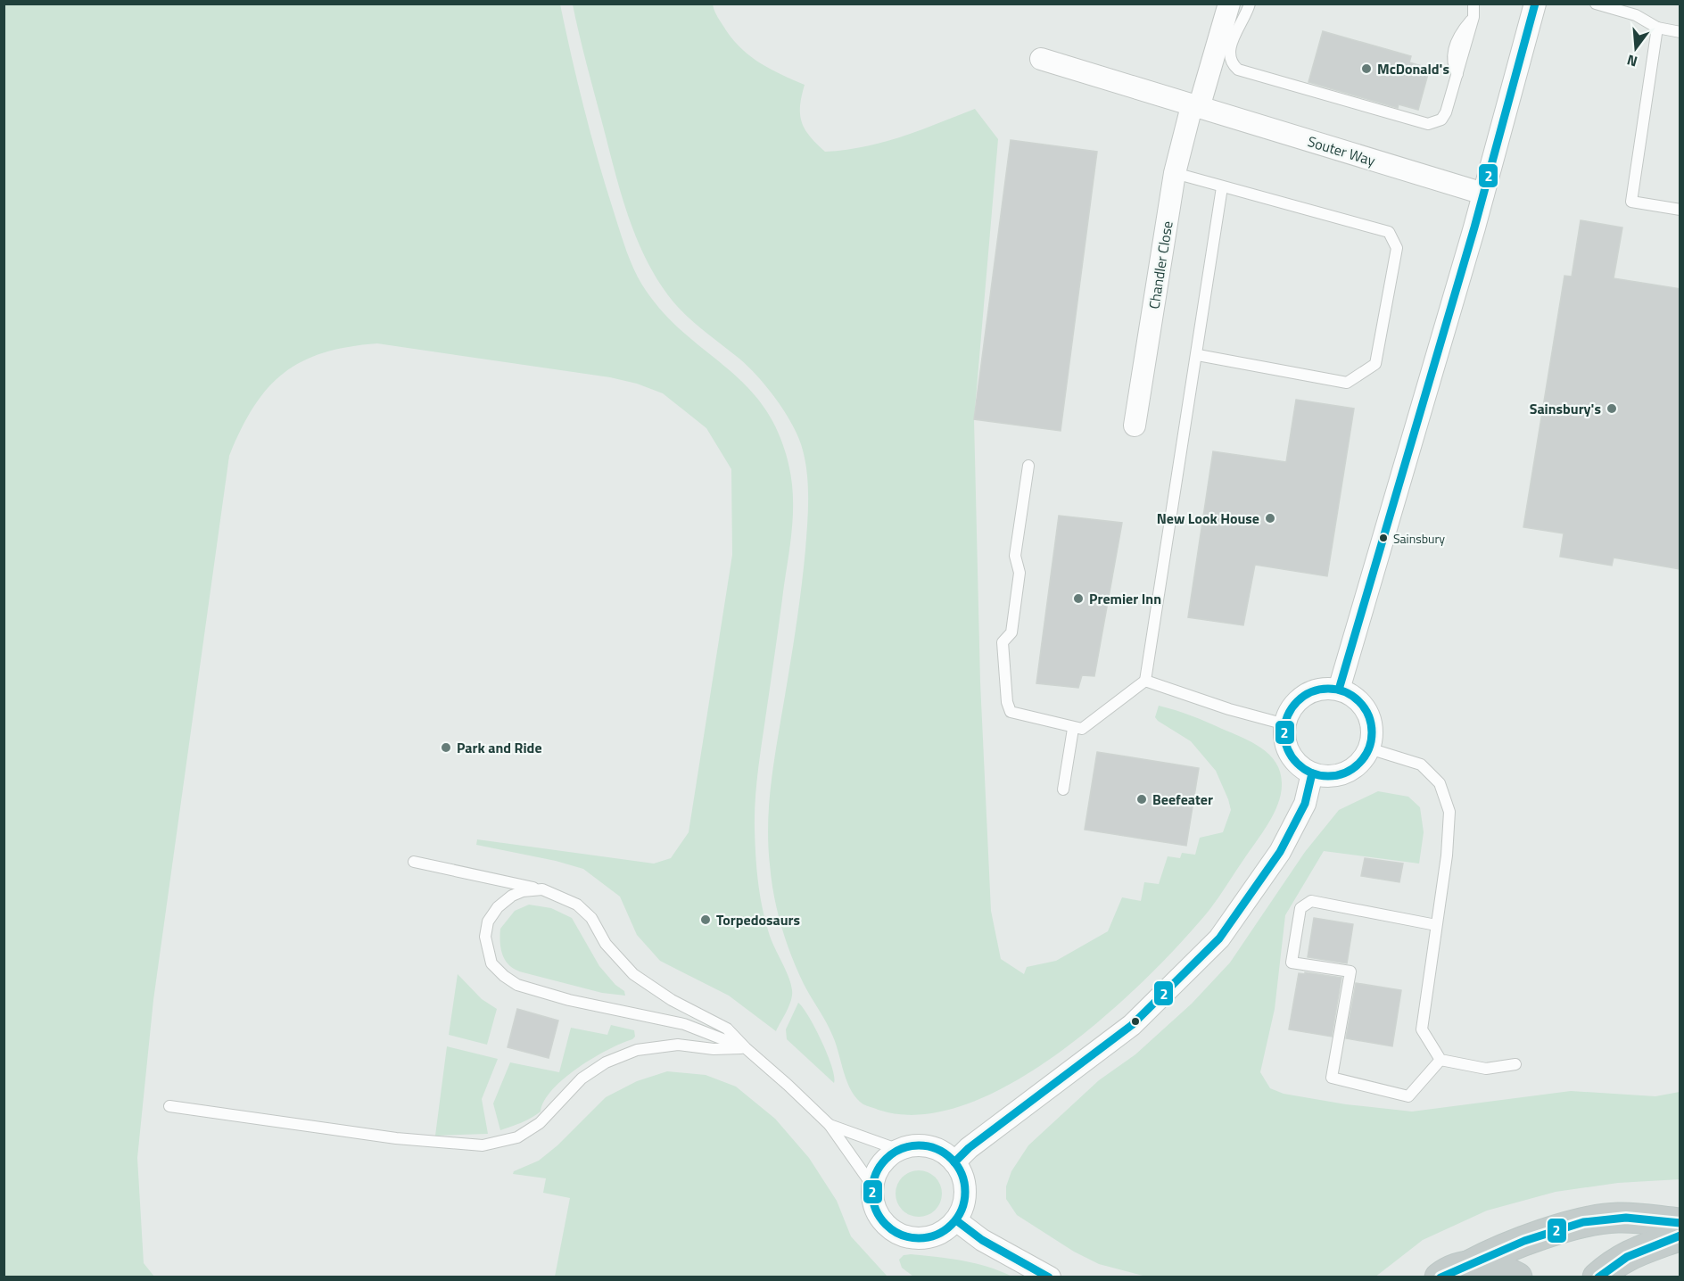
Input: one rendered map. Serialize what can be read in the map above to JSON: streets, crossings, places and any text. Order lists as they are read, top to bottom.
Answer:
{
  "streets": {
    "street": ["Souter Way", "Chandler Close"]
  },
  "crossings": [
    ["Souter Way", "Chandler Close"]
  ],
  "places": [
    "McDonald's",
    "Sainsbury's",
    "New Look House",
    "Sainsbury",
    "Premier Inn",
    "Park and Ride",
    "Beefeater",
    "Torpedosaurs"
  ],
  "lines": ["transit line 2"],
  "north": "bottom"
}
